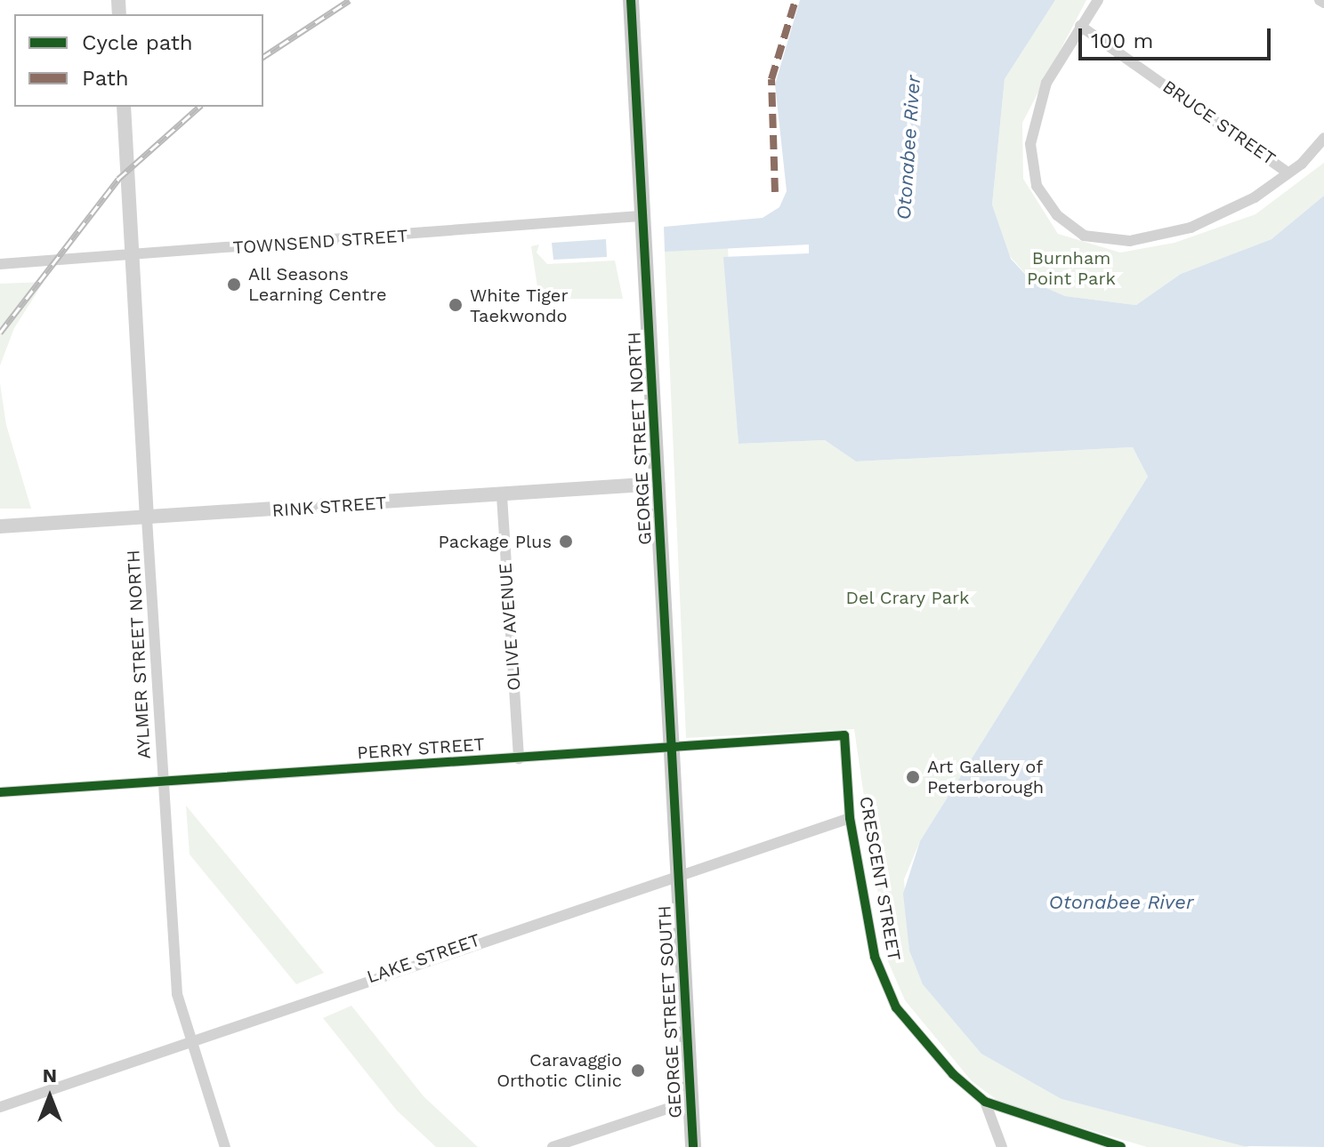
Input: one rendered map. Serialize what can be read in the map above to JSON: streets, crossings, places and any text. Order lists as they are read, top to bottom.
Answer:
{
  "streets": {
    "main road": ["GEORGE STREET NORTH", "GEORGE STREET SOUTH"],
    "street": [
      "BRUCE STREET",
      "TOWNSEND STREET",
      "RINK STREET",
      "OLIVE AVENUE",
      "AYLMER STREET NORTH",
      "PERRY STREET",
      "CRESCENT STREET",
      "LAKE STREET"
    ]
  },
  "crossings": [
    ["TOWNSEND STREET", "GEORGE STREET NORTH"],
    ["TOWNSEND STREET", "AYLMER STREET NORTH"],
    ["GEORGE STREET NORTH", "RINK STREET"],
    ["GEORGE STREET NORTH", "PERRY STREET"],
    ["GEORGE STREET NORTH", "LAKE STREET"],
    ["GEORGE STREET NORTH", "GEORGE STREET SOUTH"],
    ["RINK STREET", "OLIVE AVENUE"],
    ["RINK STREET", "AYLMER STREET NORTH"],
    ["OLIVE AVENUE", "PERRY STREET"],
    ["AYLMER STREET NORTH", "PERRY STREET"],
    ["AYLMER STREET NORTH", "LAKE STREET"],
    ["PERRY STREET", "CRESCENT STREET"],
    ["CRESCENT STREET", "LAKE STREET"],
    ["LAKE STREET", "GEORGE STREET SOUTH"]
  ],
  "water": ["Otonabee River"],
  "parks": ["Burnham Point Park", "Del Crary Park"],
  "places": [
    "All Seasons Learning Centre",
    "White Tiger Taekwondo",
    "Package Plus",
    "Art Gallery of Peterborough",
    "Caravaggio Orthotic Clinic"
  ],
  "legend": ["Cycle path", "Path"],
  "scale_bar": "100 m",
  "north": "top"
}
